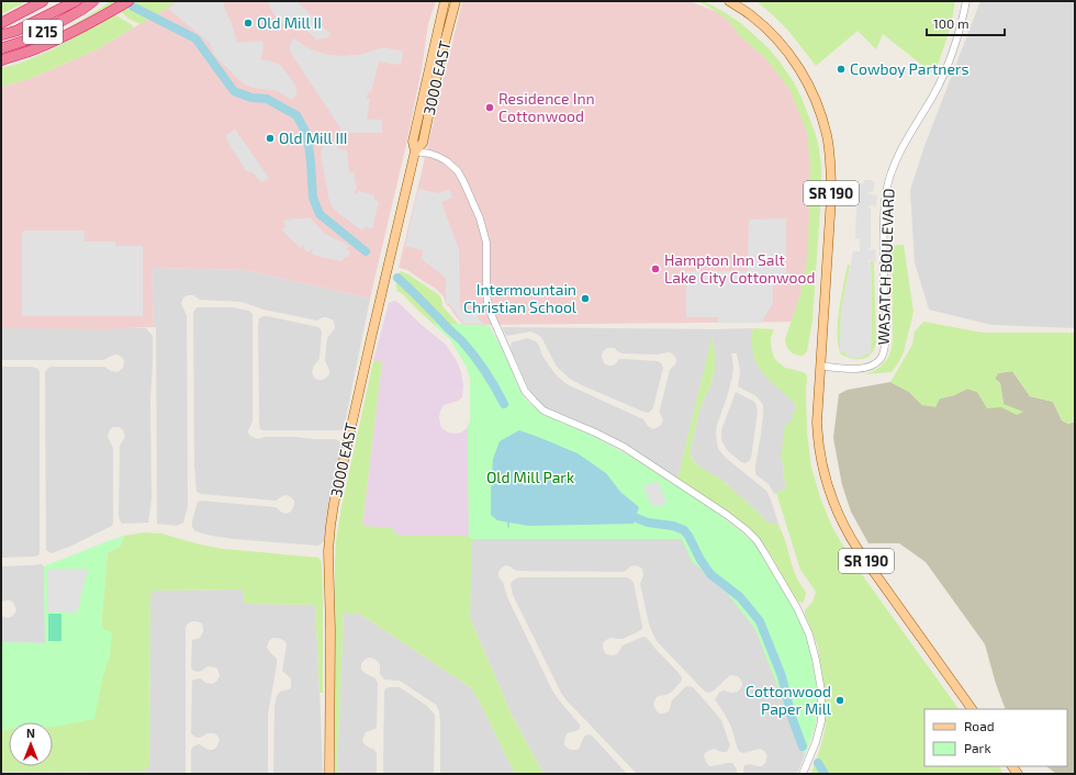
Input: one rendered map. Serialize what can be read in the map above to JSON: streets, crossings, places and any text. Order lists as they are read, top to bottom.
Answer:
{
  "streets": {
    "highway": ["I 215"],
    "main road": ["3000 EAST", "SR 190"],
    "street": ["WASATCH BOULEVARD"]
  },
  "crossings": [
    ["SR 190", "WASATCH BOULEVARD"]
  ],
  "parks": ["Old Mill Park"],
  "places": [
    "Old Mill II",
    "Cowboy Partners",
    "Residence Inn Cottonwood",
    "Old Mill III",
    "Hampton Inn Salt Lake City Cottonwood",
    "Intermountain Christian School",
    "Cottonwood Paper Mill"
  ],
  "legend": ["Road", "Park"],
  "scale_bar": "100 m",
  "north": "top"
}
